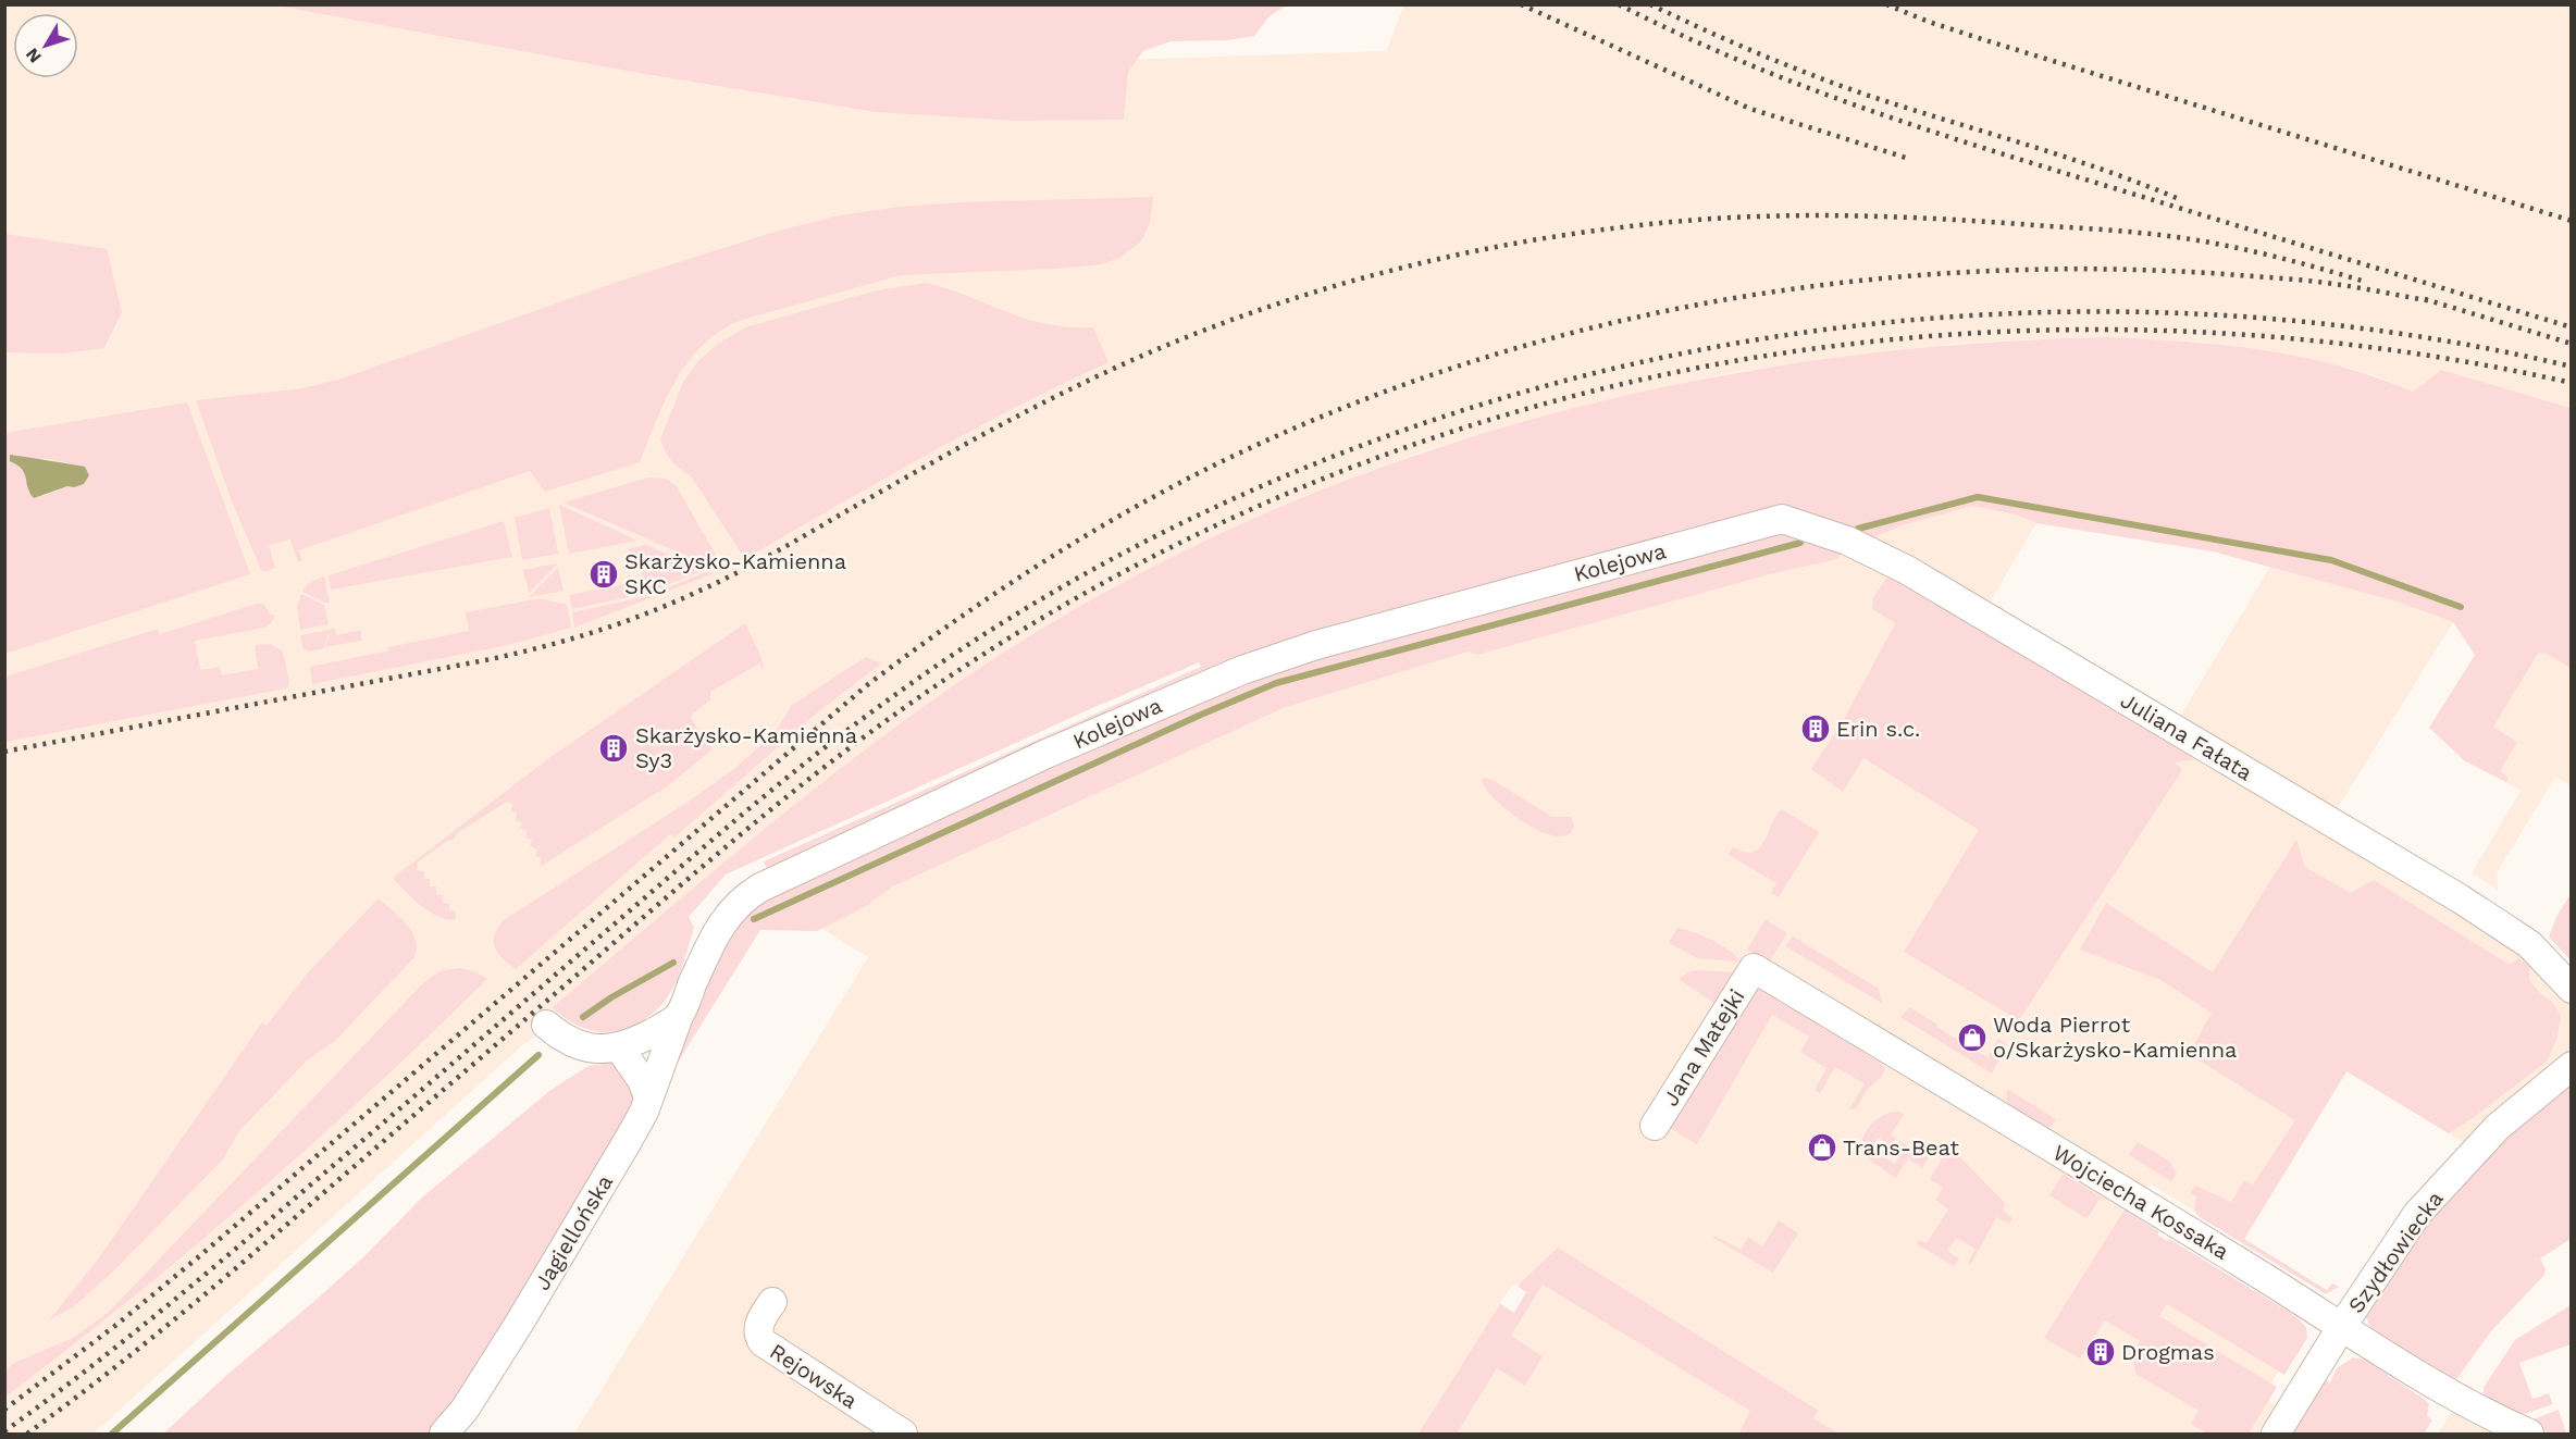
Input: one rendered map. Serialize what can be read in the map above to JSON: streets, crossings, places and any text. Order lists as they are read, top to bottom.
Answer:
{
  "streets": {
    "street": [
      "Kolejowa",
      "Juliana Fałata",
      "Jana Matejki",
      "Wojciecha Kossaka",
      "Jagiellońska",
      "Szydłowiecka",
      "Rejowska"
    ]
  },
  "crossings": [
    ["Kolejowa", "Juliana Fałata"],
    ["Kolejowa", "Jagiellońska"],
    ["Jana Matejki", "Wojciecha Kossaka"],
    ["Wojciecha Kossaka", "Szydłowiecka"]
  ],
  "places": {
    "building": [
      "Skarżysko-Kamienna SKC",
      "Erin s.c.",
      "Skarżysko-Kamienna Sy3",
      "Drogmas"
    ],
    "shop": ["Woda Pierrot o/Skarżysko-Kamienna", "Trans-Beat"]
  },
  "north": "bottom left"
}
